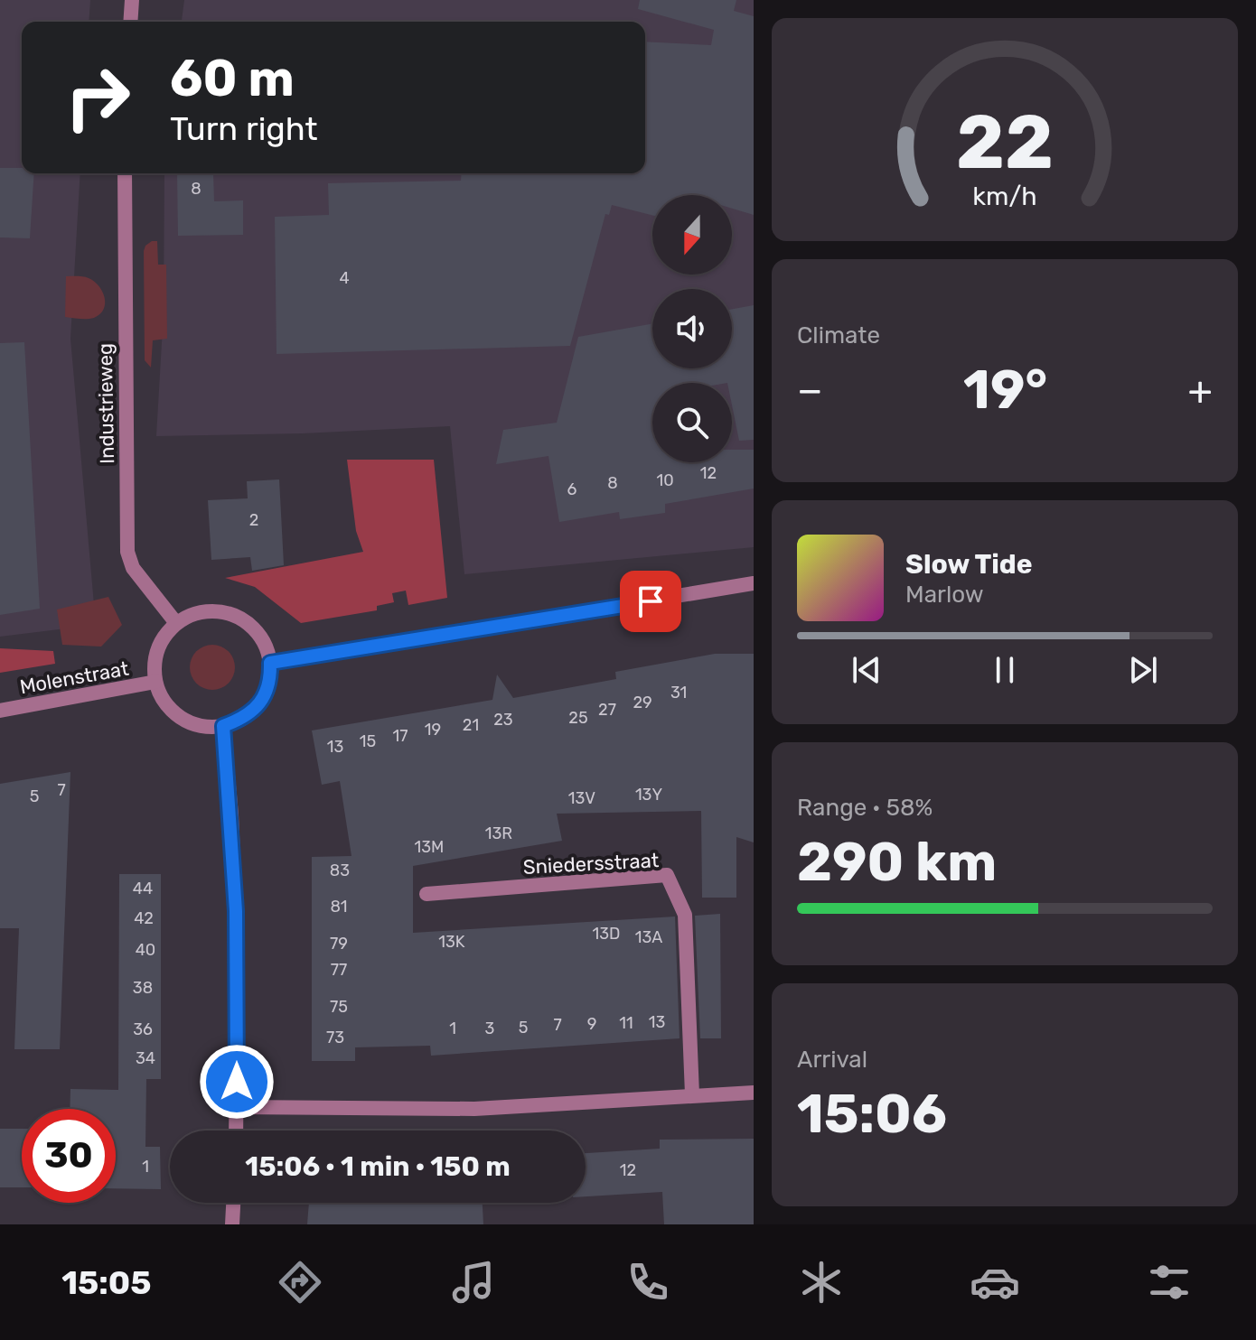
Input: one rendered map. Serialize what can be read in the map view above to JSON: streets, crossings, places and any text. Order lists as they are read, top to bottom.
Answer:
{
  "streets": {
    "street": ["Industrieweg", "Molenstraat", "Sniedersstraat"]
  },
  "crossings": [
    ["Industrieweg", "Molenstraat"]
  ],
  "house_numbers": [
    "8",
    "4",
    "12",
    "10",
    "8",
    "6",
    "2",
    "31",
    "29",
    "27",
    "25",
    "23",
    "21",
    "19",
    "17",
    "15",
    "13",
    "7",
    "13Y",
    "5",
    "13V",
    "13R",
    "13M",
    "83",
    "44",
    "81",
    "42",
    "13D",
    "13A",
    "13K",
    "79",
    "40",
    "77",
    "38",
    "75",
    "13",
    "11",
    "9",
    "7",
    "5",
    "1",
    "3",
    "36",
    "73",
    "34",
    "1",
    "12"
  ],
  "north": "bottom",
  "page": {
    "turn": ["60 m", "Turn right"],
    "tile": [
      "Climate",
      ["Range · 58%", "290 km"],
      ["Arrival", "15:06"]
    ],
    "heat": ["−", "19°", "+"],
    "song": ["Slow Tide", "Marlow"],
    "limit": "30",
    "trip": "15:06 · 1 min · 150 m",
    "tabs": "15:05",
    "gauge": ["22", "km/h"]
  }
}
